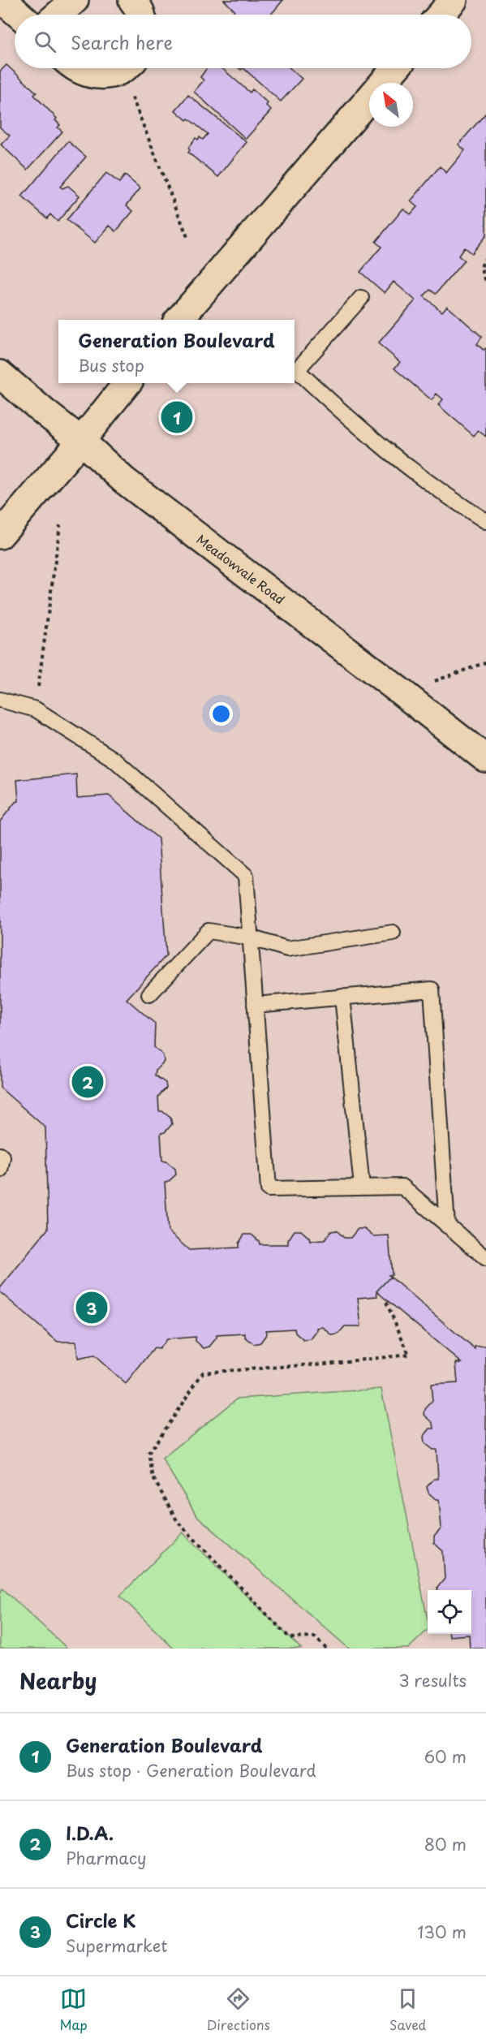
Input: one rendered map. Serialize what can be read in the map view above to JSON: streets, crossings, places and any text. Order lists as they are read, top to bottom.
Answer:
{
  "streets": {
    "street": ["Meadowvale Road"]
  },
  "north": "top left",
  "page": {
    "search": "Search here",
    "popup": ["Generation Boulevard", "Bus stop"],
    "pins": ["1", "2", "3"],
    "heading": ["Nearby", "3 results"],
    "list": [
      {
        "mark": "1",
        "name": "Generation Boulevard",
        "note": "Bus stop · Generation Boulevard",
        "value": "60 m"
      },
      {
        "mark": "2",
        "name": "I.D.A.",
        "note": "Pharmacy",
        "value": "80 m"
      },
      {
        "mark": "3",
        "name": "Circle K",
        "note": "Supermarket",
        "value": "130 m"
      }
    ],
    "nav": ["Map", "Directions", "Saved"]
  }
}
